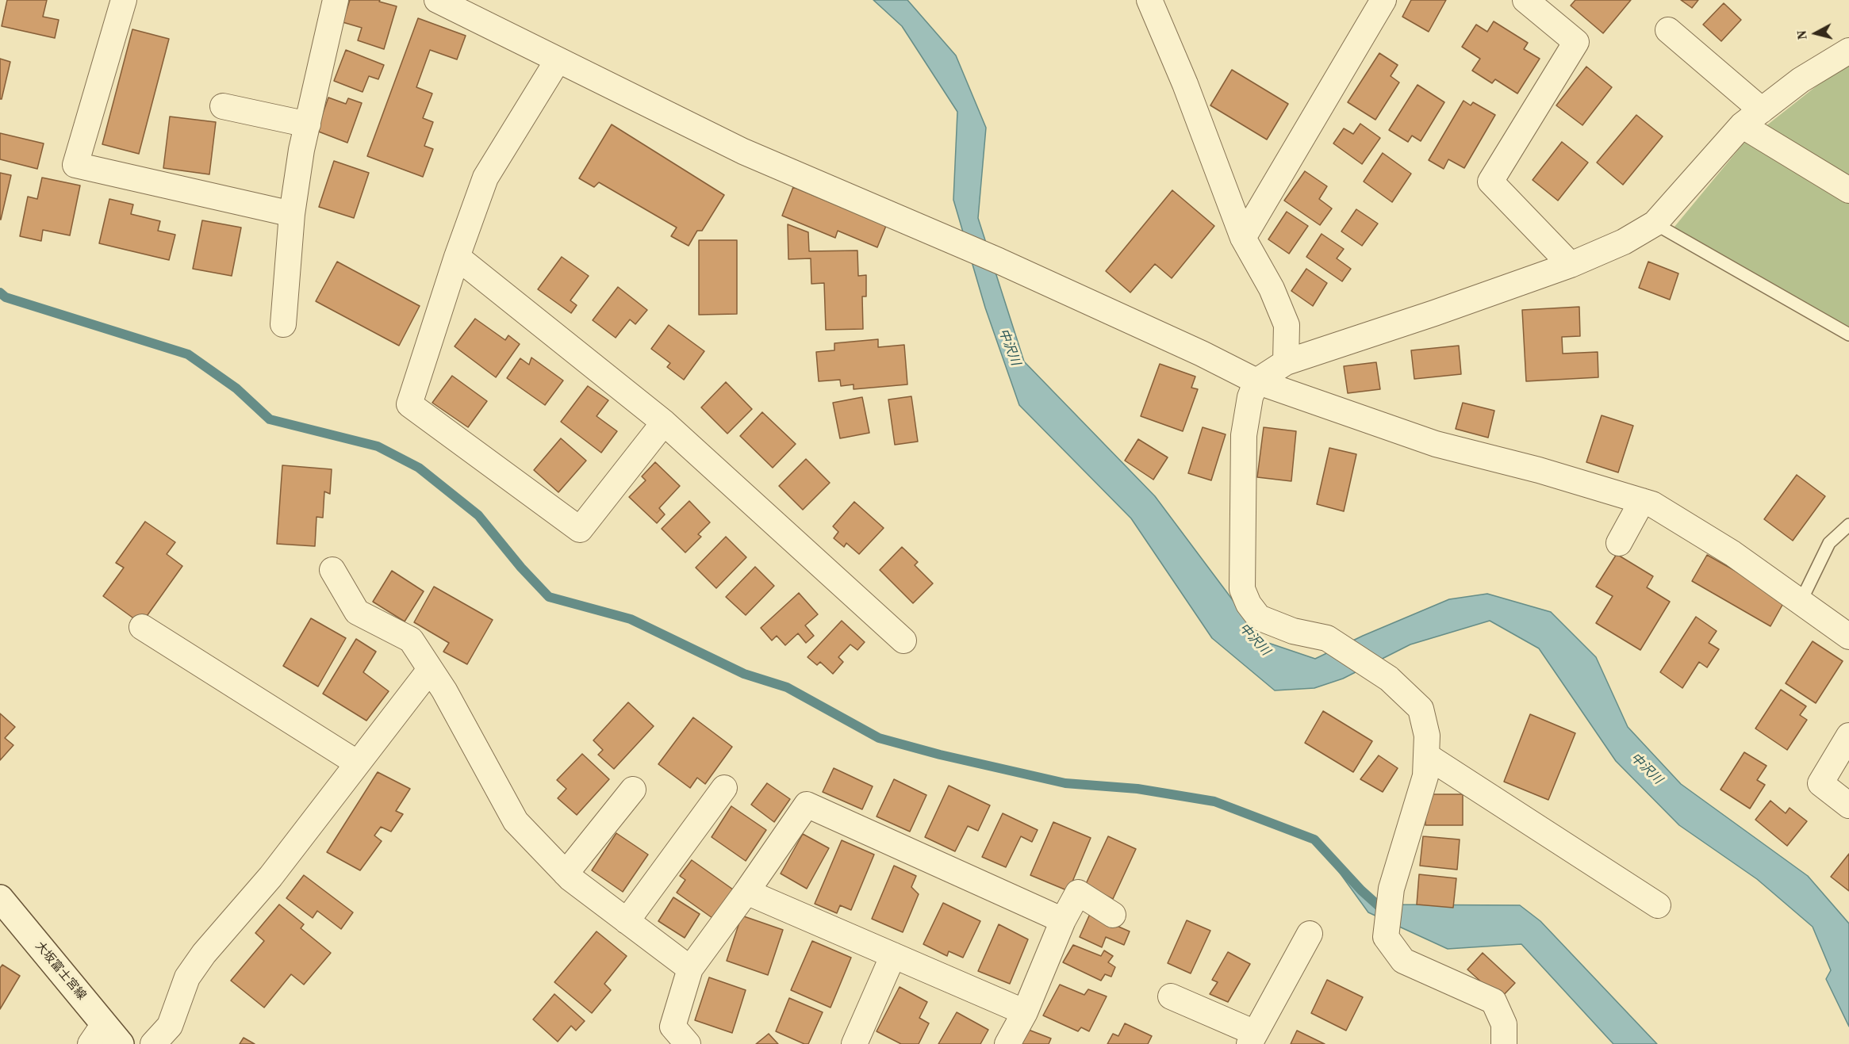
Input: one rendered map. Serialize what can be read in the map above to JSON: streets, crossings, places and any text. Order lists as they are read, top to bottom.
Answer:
{
  "streets": {
    "main road": ["大坂富士宮線"]
  },
  "water": ["中沢川"],
  "north": "left"
}
